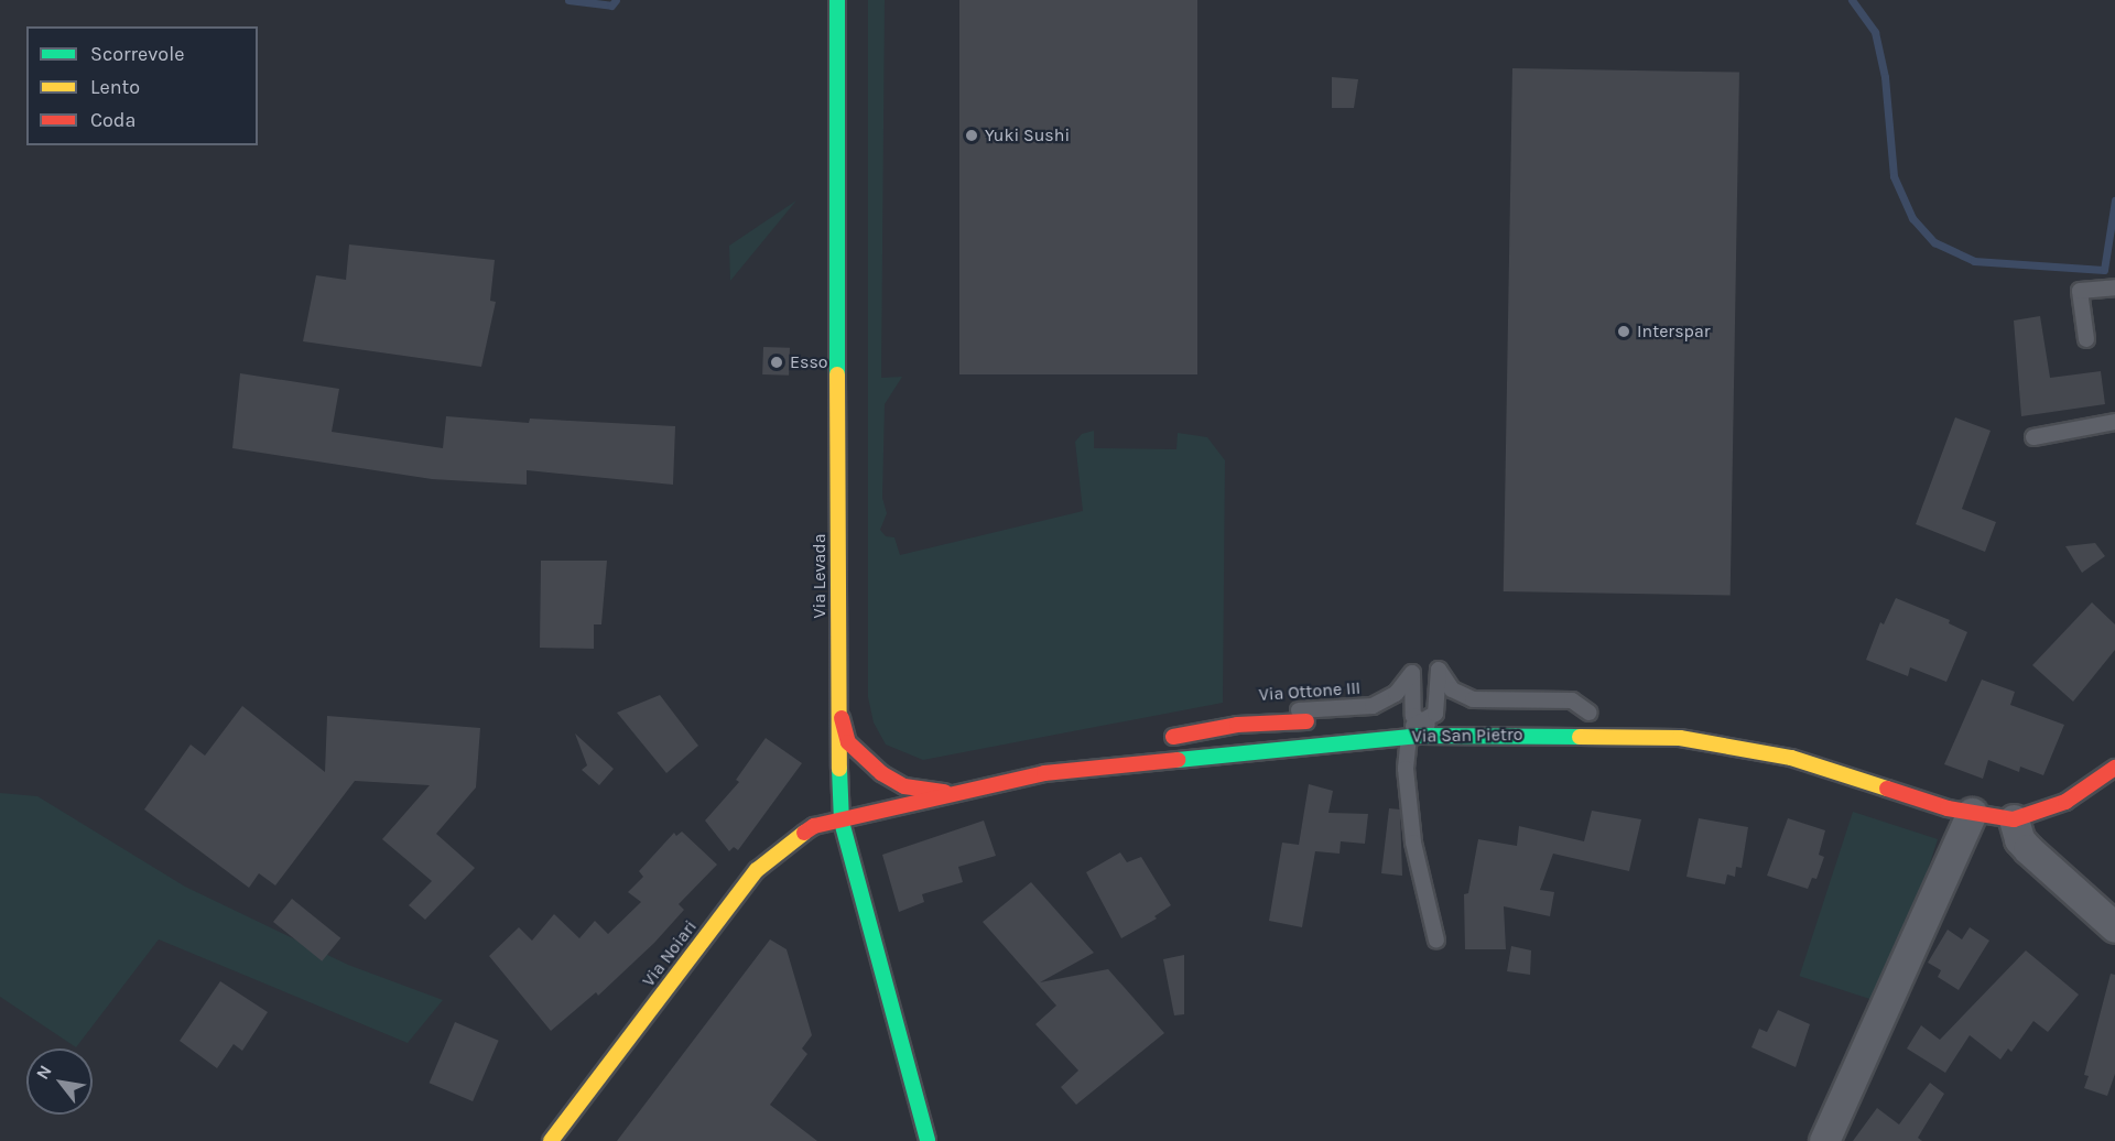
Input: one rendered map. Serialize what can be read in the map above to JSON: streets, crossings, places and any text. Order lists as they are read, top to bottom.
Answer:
{
  "streets": {
    "street": ["Via Levada", "Via San Pietro", "Via Noiari"],
    "lane": ["Via Ottone III"]
  },
  "crossings": [
    ["Via Levada", "Via San Pietro"],
    ["Via Levada", "Via Noiari"],
    ["Via San Pietro", "Via Noiari"]
  ],
  "places": ["Yuki Sushi", "Interspar", "Esso"],
  "legend": ["Scorrevole", "Lento", "Coda"],
  "north": "top left"
}
